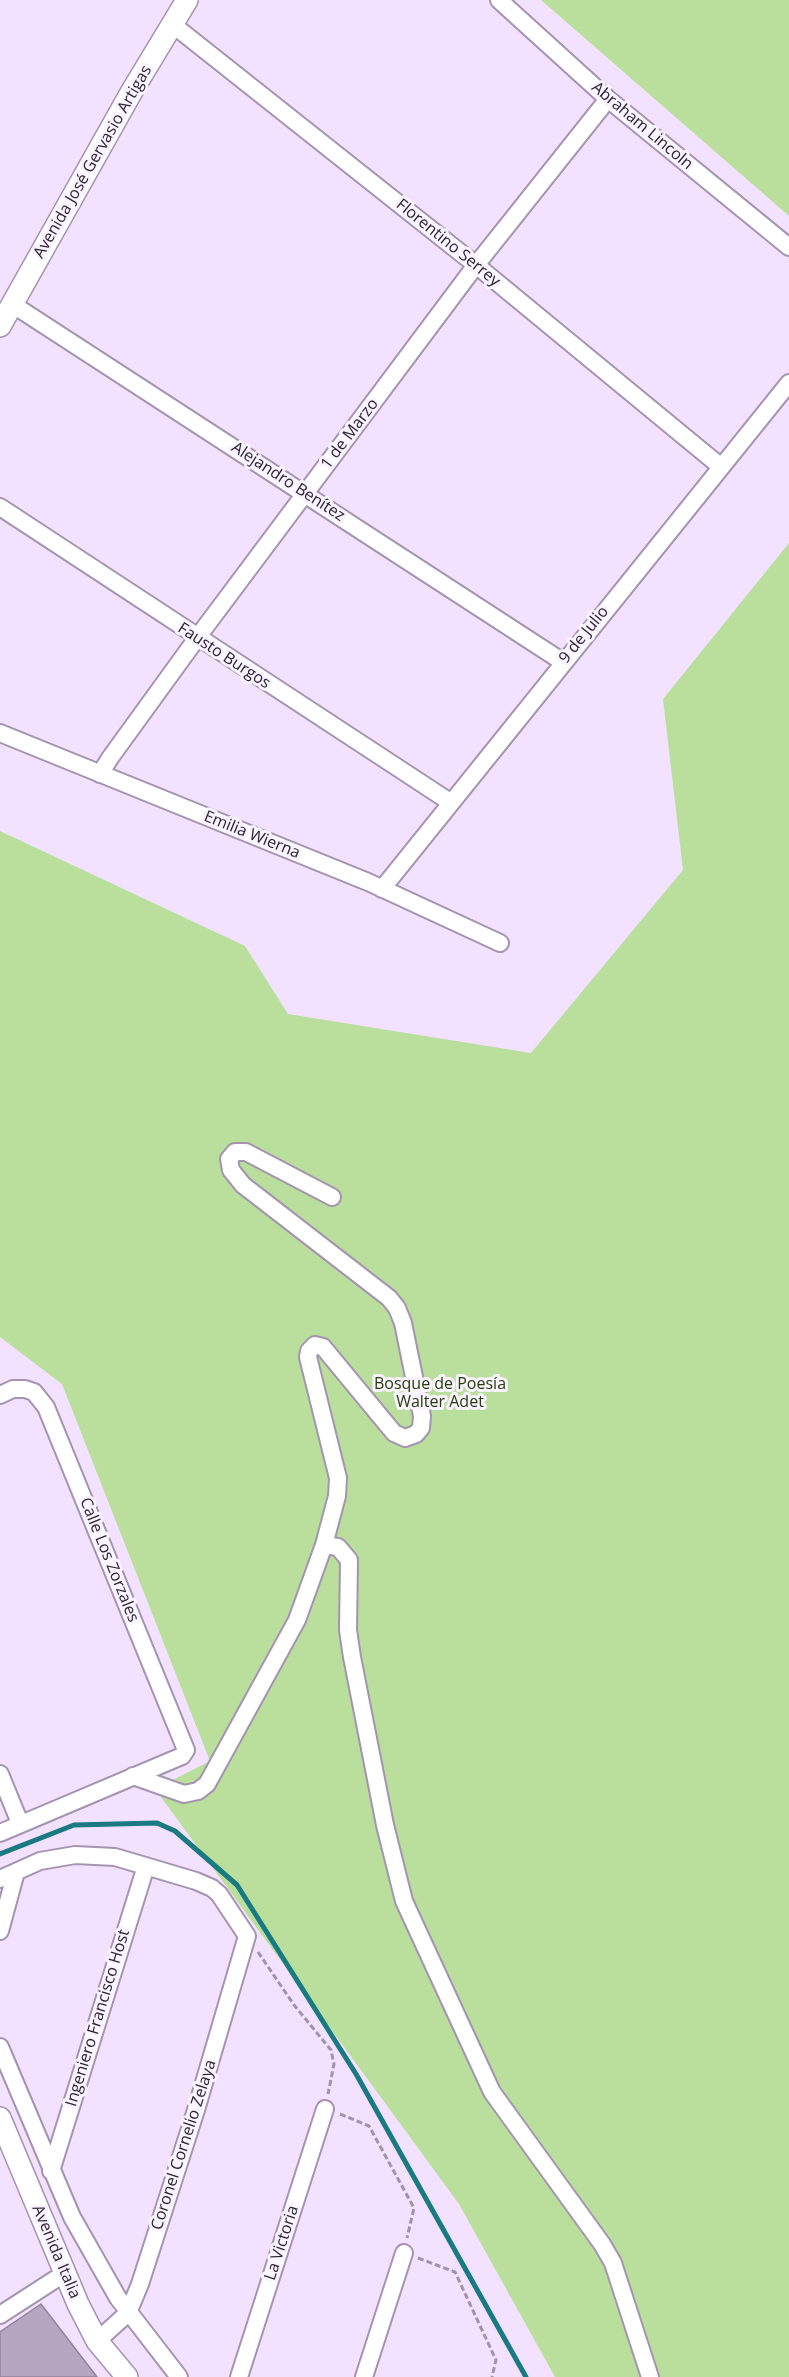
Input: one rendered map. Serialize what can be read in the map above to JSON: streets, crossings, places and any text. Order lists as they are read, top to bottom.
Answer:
{
  "streets": {
    "main road": ["Avenida José Gervasio Artigas", "Avenida Italia"],
    "street": [
      "Abraham Lincoln",
      "Florentino Serrey",
      "1 de Marzo",
      "Alejandro Benítez",
      "9 de Julio",
      "Fausto Burgos",
      "Emilia Wierna",
      "Calle Los Zorzales",
      "Ingeniero Francisco Host",
      "Coronel Cornelio Zelaya",
      "La Victoria"
    ]
  },
  "crossings": [
    ["Abraham Lincoln", "1 de Marzo"],
    ["Avenida José Gervasio Artigas", "Florentino Serrey"],
    ["Avenida José Gervasio Artigas", "Alejandro Benítez"],
    ["Florentino Serrey", "1 de Marzo"],
    ["Florentino Serrey", "9 de Julio"],
    ["1 de Marzo", "Alejandro Benítez"],
    ["1 de Marzo", "Fausto Burgos"],
    ["1 de Marzo", "Emilia Wierna"],
    ["Alejandro Benítez", "9 de Julio"],
    ["9 de Julio", "Fausto Burgos"],
    ["9 de Julio", "Emilia Wierna"],
    ["Coronel Cornelio Zelaya", "Avenida Italia"]
  ],
  "parks": ["Bosque de Poesía Walter Adet"]
}
